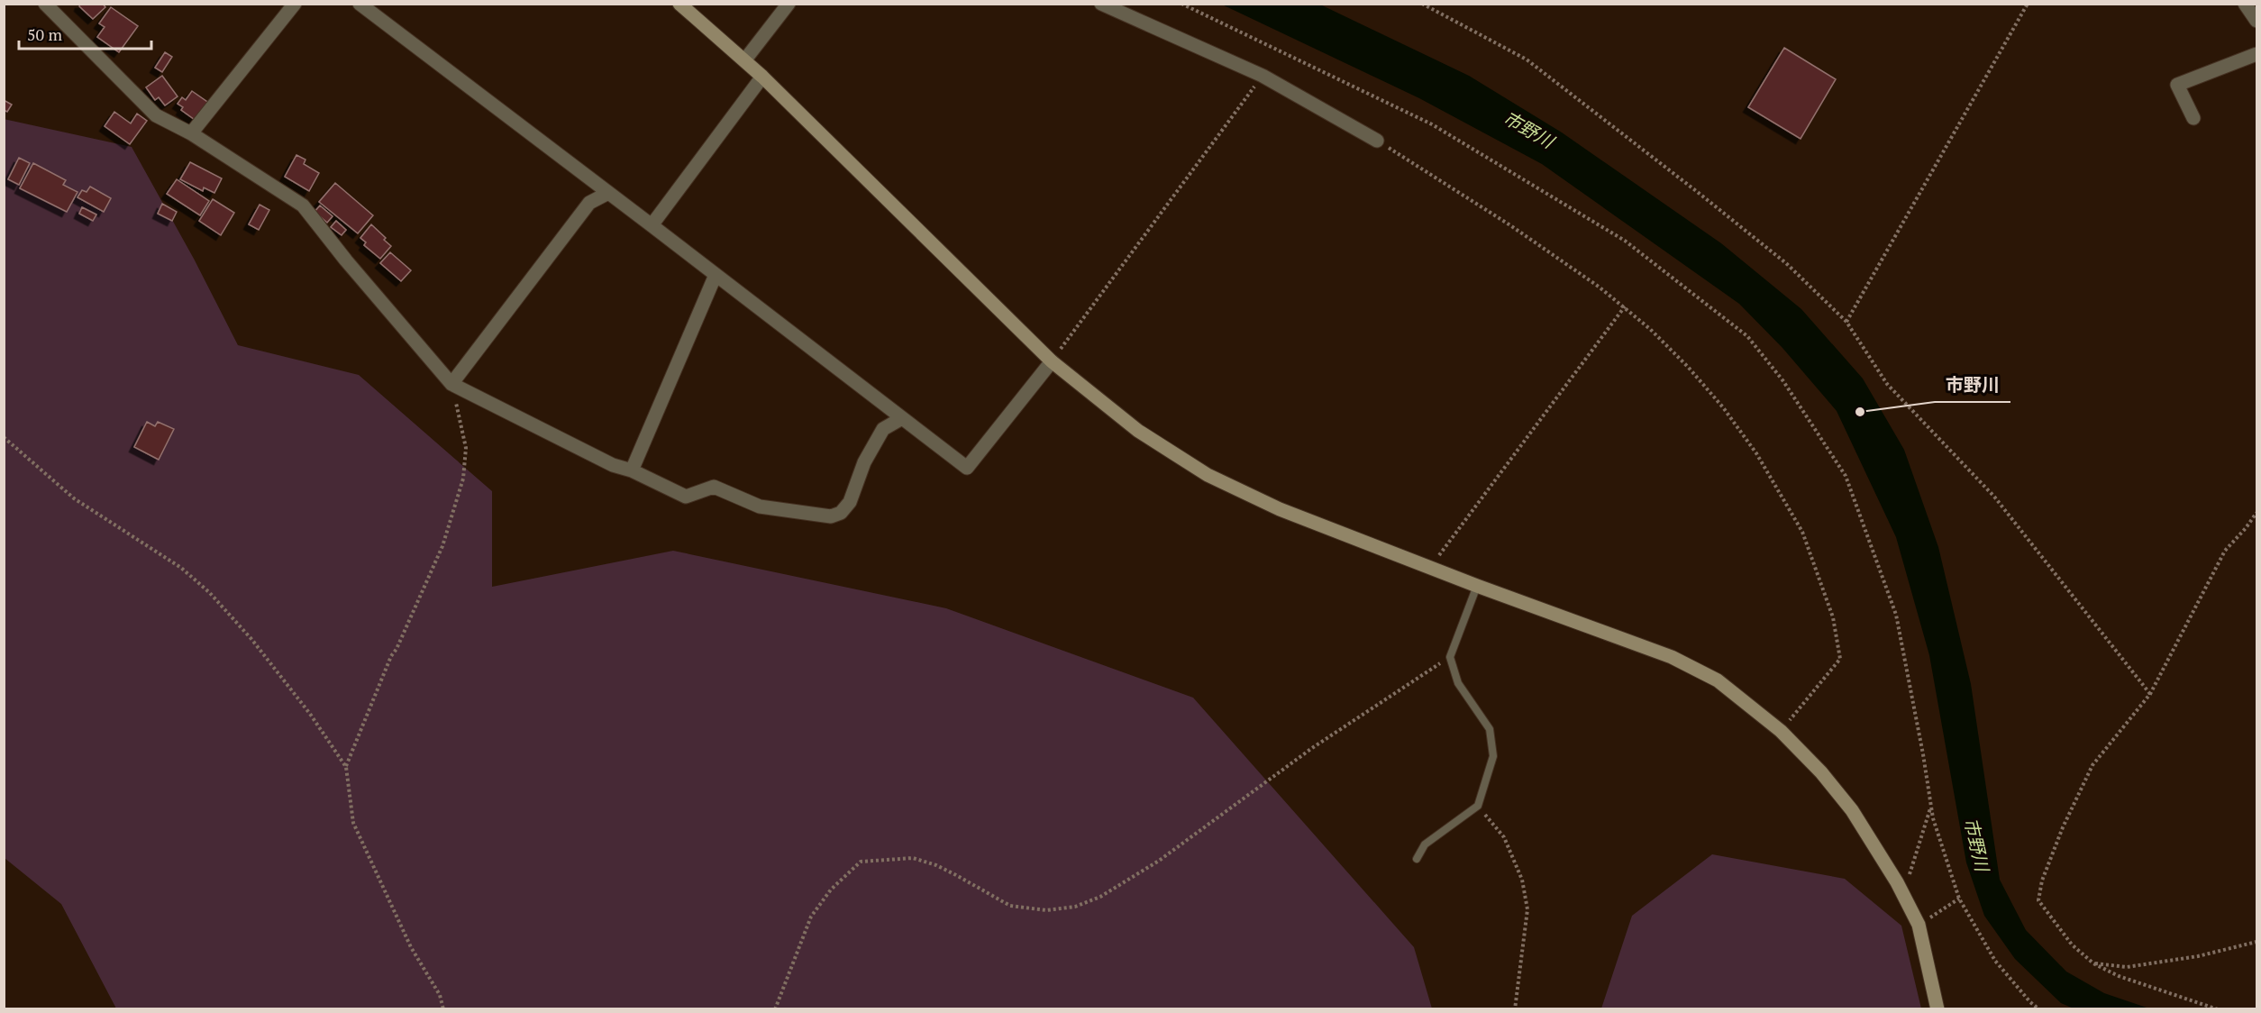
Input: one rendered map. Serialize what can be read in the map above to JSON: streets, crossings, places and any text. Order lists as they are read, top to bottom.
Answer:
{
  "water": ["市野川"],
  "places": ["市野川"],
  "scale_bar": "50 m"
}
